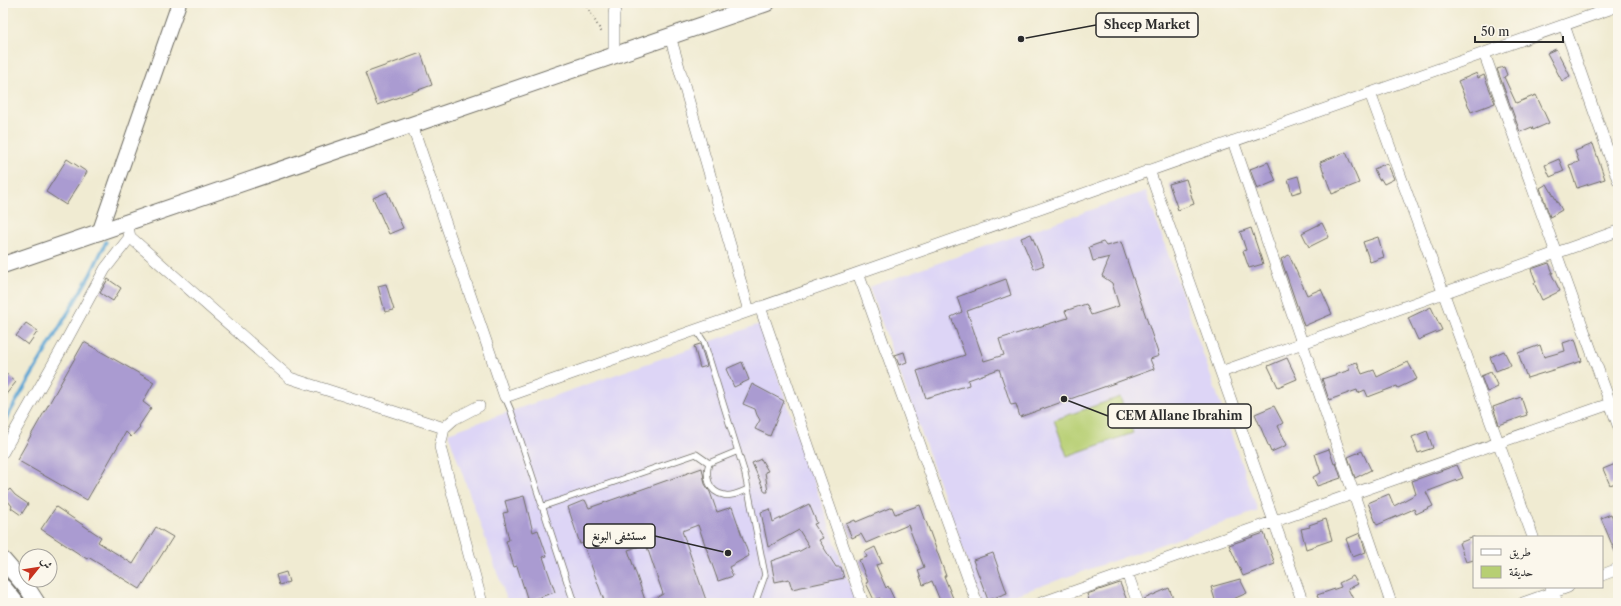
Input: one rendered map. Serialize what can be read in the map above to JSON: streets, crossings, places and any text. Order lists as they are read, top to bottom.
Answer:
{
  "places": ["Sheep Market", "CEM Allane Ibrahim", "مستشفى البونغ"],
  "legend": ["طريق", "حديقة"],
  "scale_bar": "50 m",
  "north": "top right"
}
